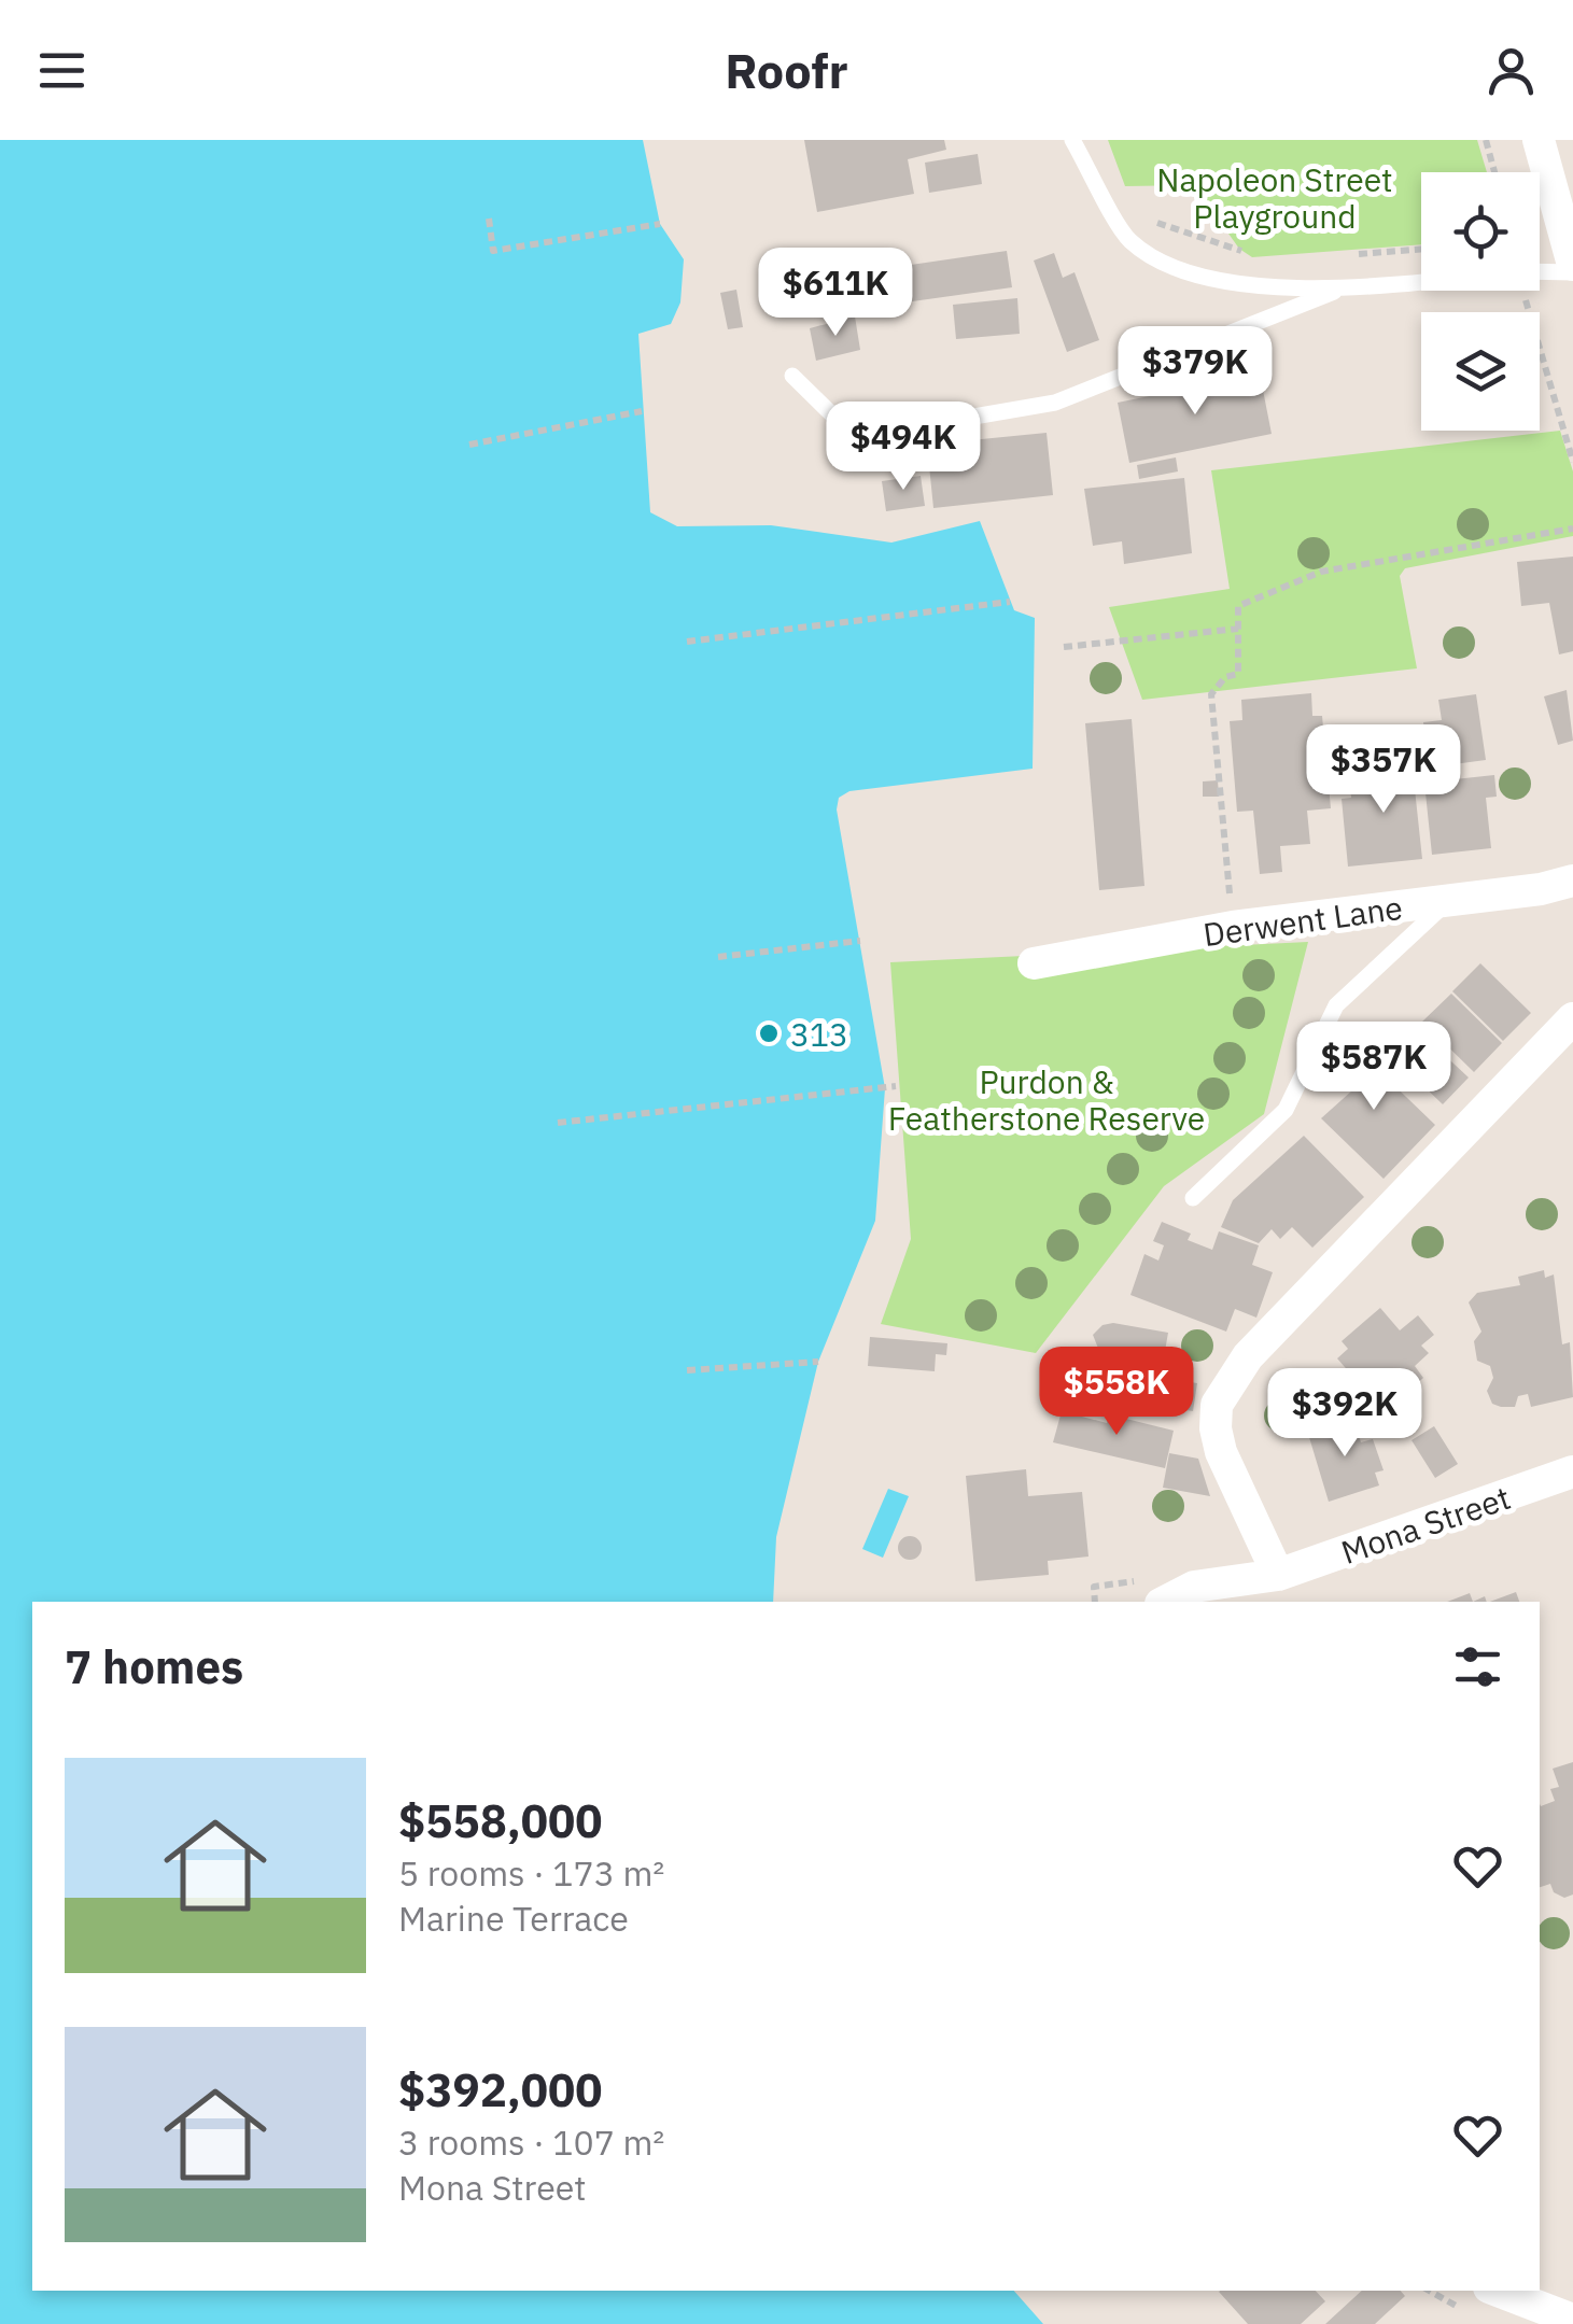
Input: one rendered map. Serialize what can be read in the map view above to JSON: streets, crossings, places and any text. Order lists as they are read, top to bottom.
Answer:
{
  "streets": {
    "street": ["Derwent Lane", "Mona Street"]
  },
  "parks": ["Napoleon Street Playground", "Purdon & Featherstone Reserve"],
  "places": ["313"],
  "page": {
    "header": "Roofr",
    "price": [
      "$611K",
      "$379K",
      "$494K",
      "$357K",
      "$587K",
      "$558K",
      "$392K"
    ],
    "heading": "7 homes",
    "list": [
      {
        "name": "$558,000",
        "note": "5 rooms · 173 m² · Marine Terrace"
      },
      {
        "name": "$392,000",
        "note": "3 rooms · 107 m² · Mona Street"
      }
    ]
  }
}
